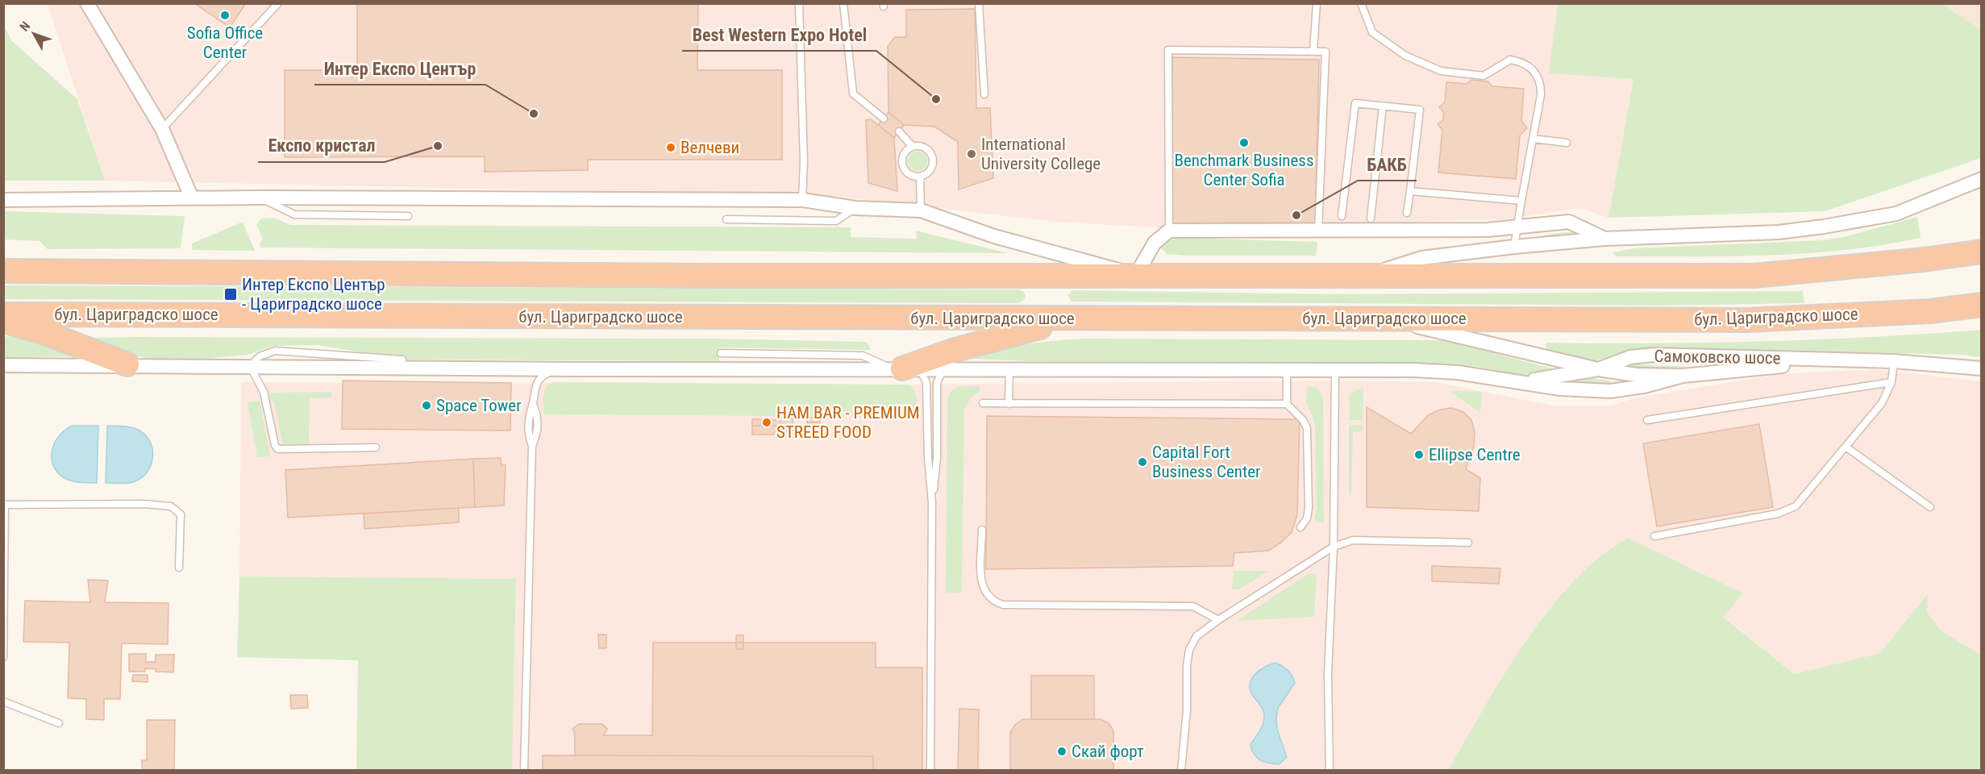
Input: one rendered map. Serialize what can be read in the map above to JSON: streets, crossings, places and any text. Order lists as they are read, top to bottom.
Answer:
{
  "streets": {
    "highway": ["бул. Цариградско шосе"],
    "street": ["Самоковско шосе"]
  },
  "crossings": [
    ["бул. Цариградско шосе", "Самоковско шосе"]
  ],
  "places": {
    "other": [
      "Sofia Office Center",
      "Best Western Expo Hotel",
      "Интер Експо Център",
      "Benchmark Business Center Sofia",
      "Експо кристал",
      "Велчеви",
      "International University College",
      "БАКБ",
      "Space Tower",
      "HAM BAR - PREMIUM STREED FOOD",
      "Ellipse Centre",
      "Capital Fort Business Center",
      "Скай форт"
    ],
    "transit": ["Интер Експо Център - Цариградско шосе"]
  },
  "north": "top left"
}
